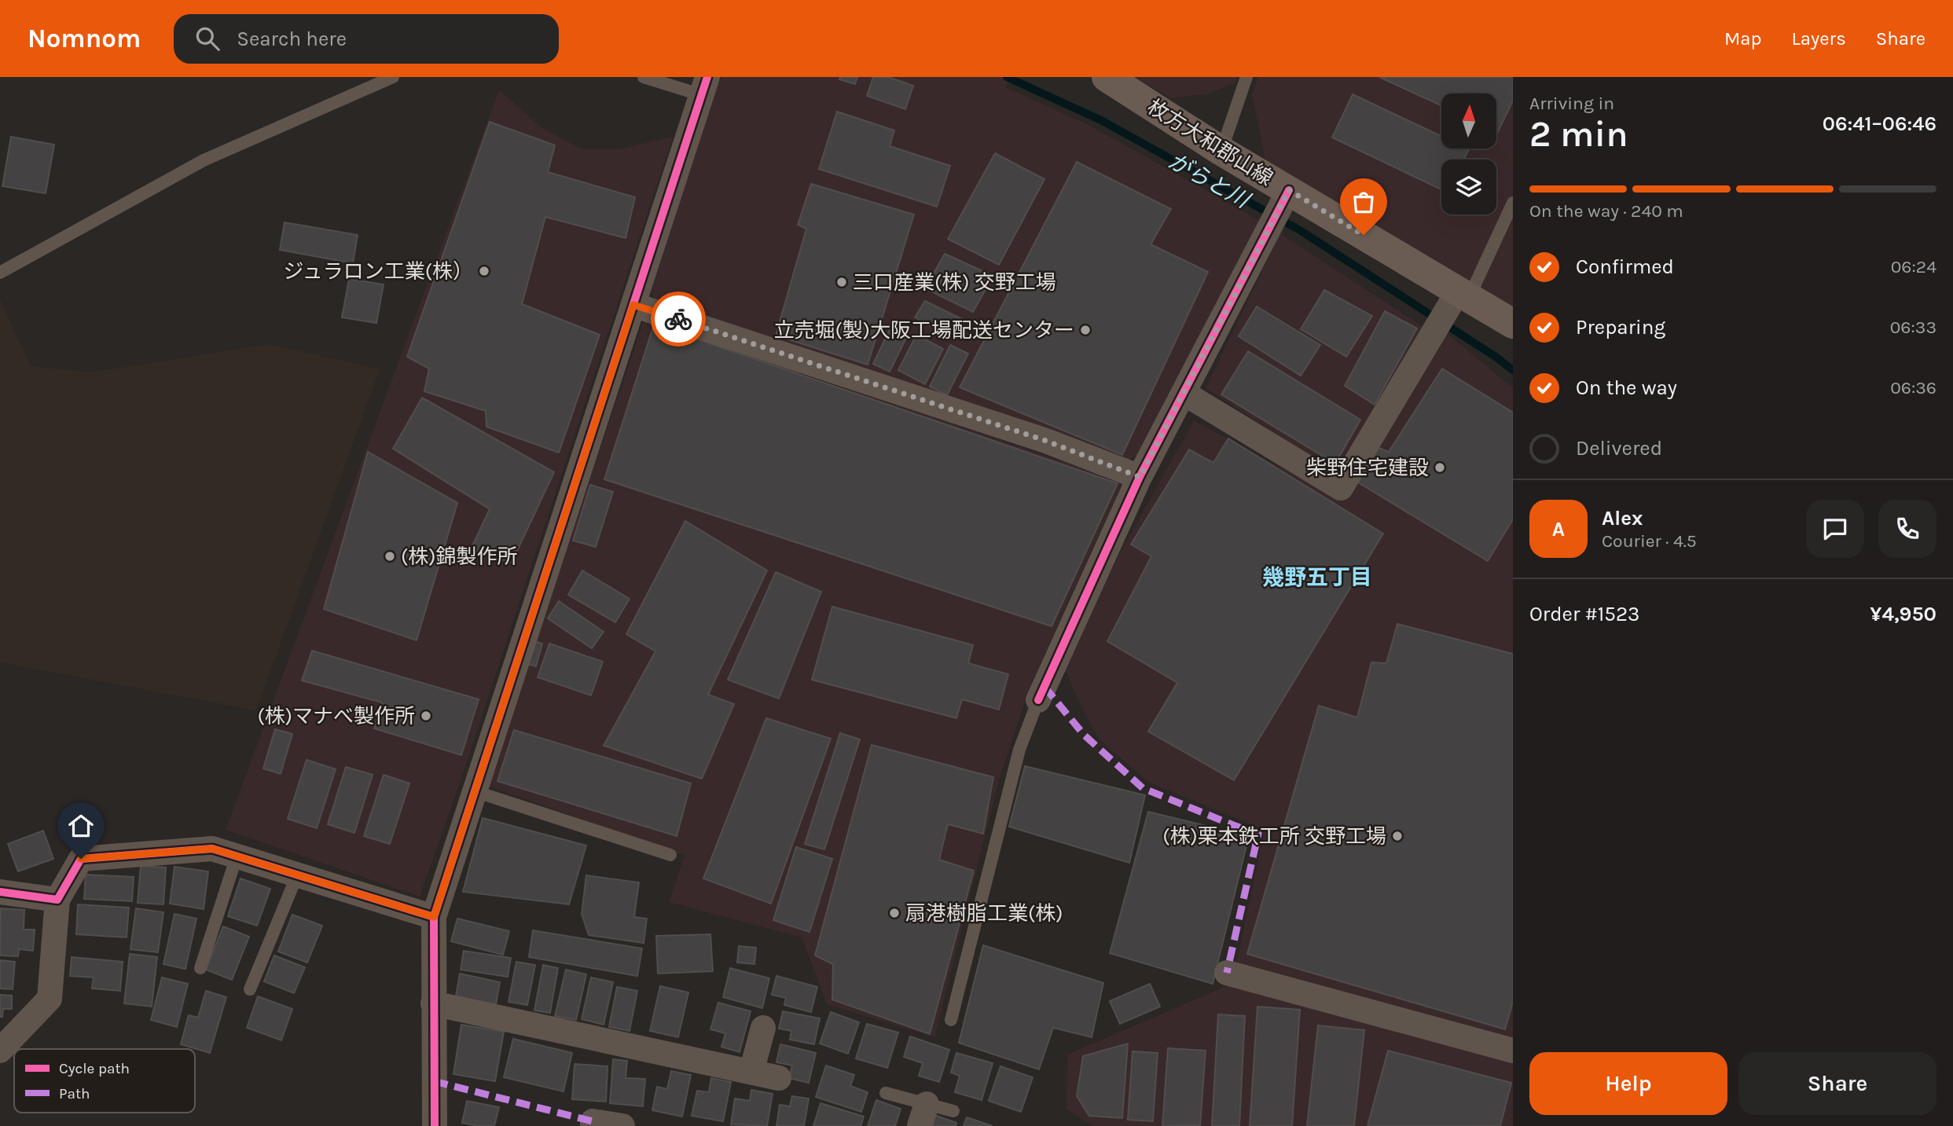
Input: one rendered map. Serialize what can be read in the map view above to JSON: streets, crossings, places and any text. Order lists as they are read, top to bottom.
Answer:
{
  "streets": {
    "main road": ["枚方大和郡山線"]
  },
  "districts": ["幾野五丁目"],
  "water": ["がらと川"],
  "places": [
    "ジュラロン工業(株）",
    "三口産業(株) 交野工場",
    "立売堀(製)大阪工場配送センター",
    "柴野住宅建設",
    "(株)錦製作所",
    "(株)マナべ製作所",
    "(株)栗本鉄工所 交野工場",
    "扇港樹脂工業(株)"
  ],
  "legend": ["Cycle path", "Path"],
  "north": "top",
  "page": {
    "header": "Nomnom",
    "search": "Search here",
    "nav": ["Map", "Layers", "Share"],
    "heading": ["2 min", "Arriving in", "06:41–06:46"],
    "panel": [
      "Alex",
      "Courier · 4.5",
      "Order #1523",
      "¥4,950"
    ],
    "bar": "On the way · 240 m",
    "list": [
      ["Confirmed", "06:24"],
      ["Preparing", "06:33"],
      ["On the way", "06:36"],
      "Delivered"
    ],
    "round": "A",
    "buttons": ["Help", "Share"]
  }
}
